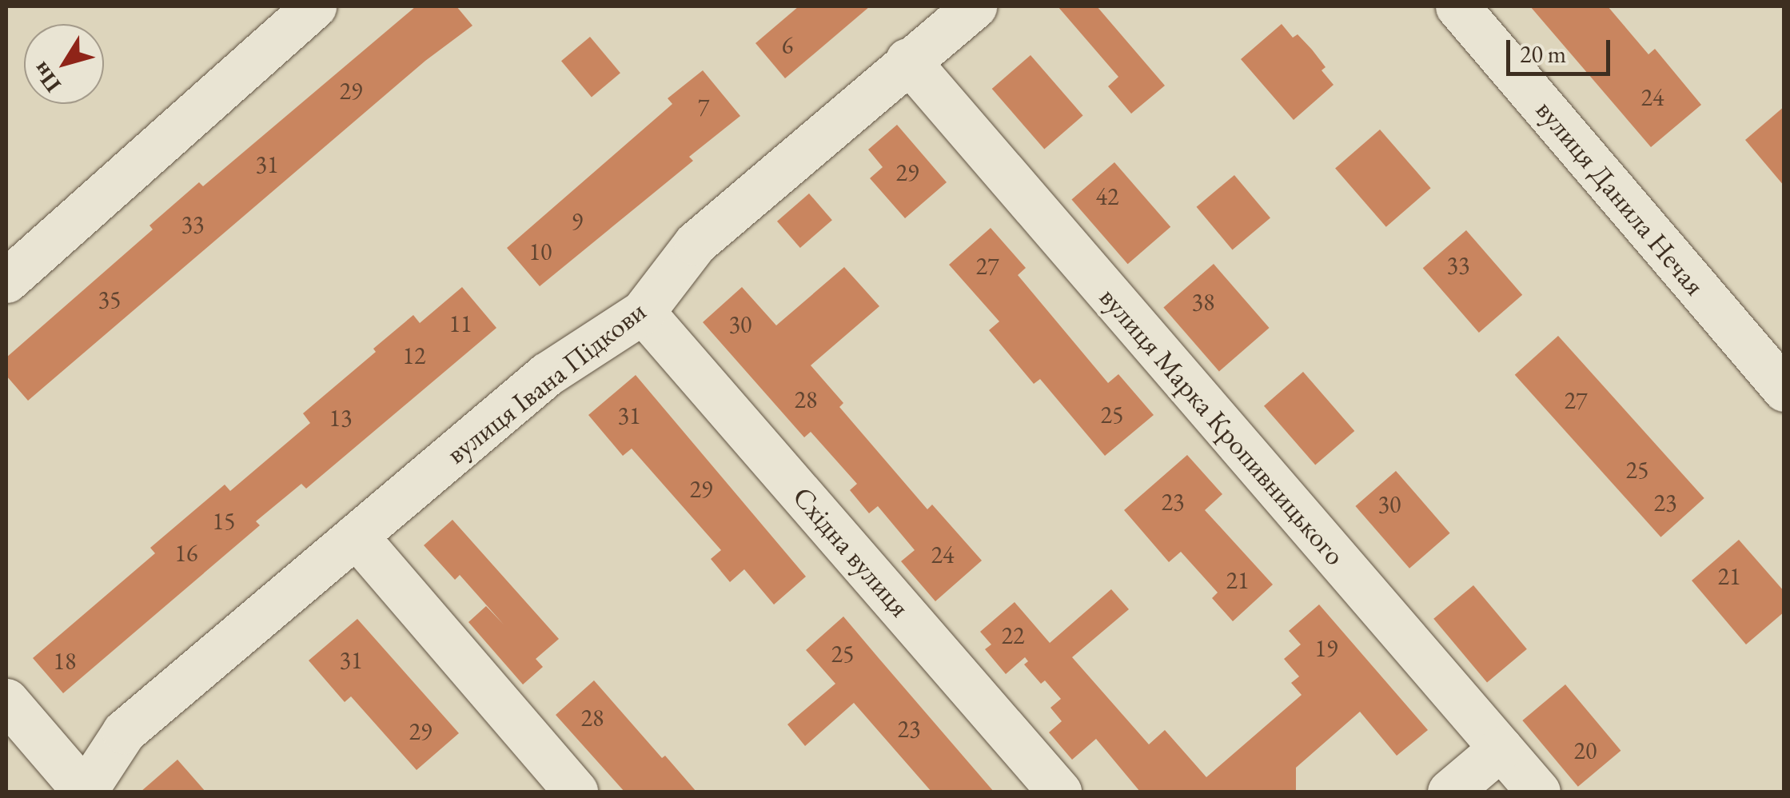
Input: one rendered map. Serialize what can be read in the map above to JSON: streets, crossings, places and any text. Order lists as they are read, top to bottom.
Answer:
{
  "streets": {
    "street": [
      "вулиця Данила Нечая",
      "вулиця Івана Підкови",
      "вулиця Марка Кропивницького",
      "Східна вулиця"
    ]
  },
  "crossings": [
    ["вулиця Івана Підкови", "вулиця Марка Кропивницького"],
    ["вулиця Івана Підкови", "Східна вулиця"]
  ],
  "house_numbers": [
    "6",
    "29",
    "24",
    "7",
    "31",
    "29",
    "42",
    "9",
    "33",
    "10",
    "33",
    "27",
    "35",
    "38",
    "11",
    "30",
    "12",
    "28",
    "27",
    "25",
    "31",
    "13",
    "25",
    "29",
    "23",
    "23",
    "30",
    "15",
    "16",
    "24",
    "21",
    "21",
    "22",
    "19",
    "25",
    "31",
    "18",
    "28",
    "23",
    "29",
    "20"
  ],
  "scale_bar": "20 m",
  "north": "bottom left"
}
